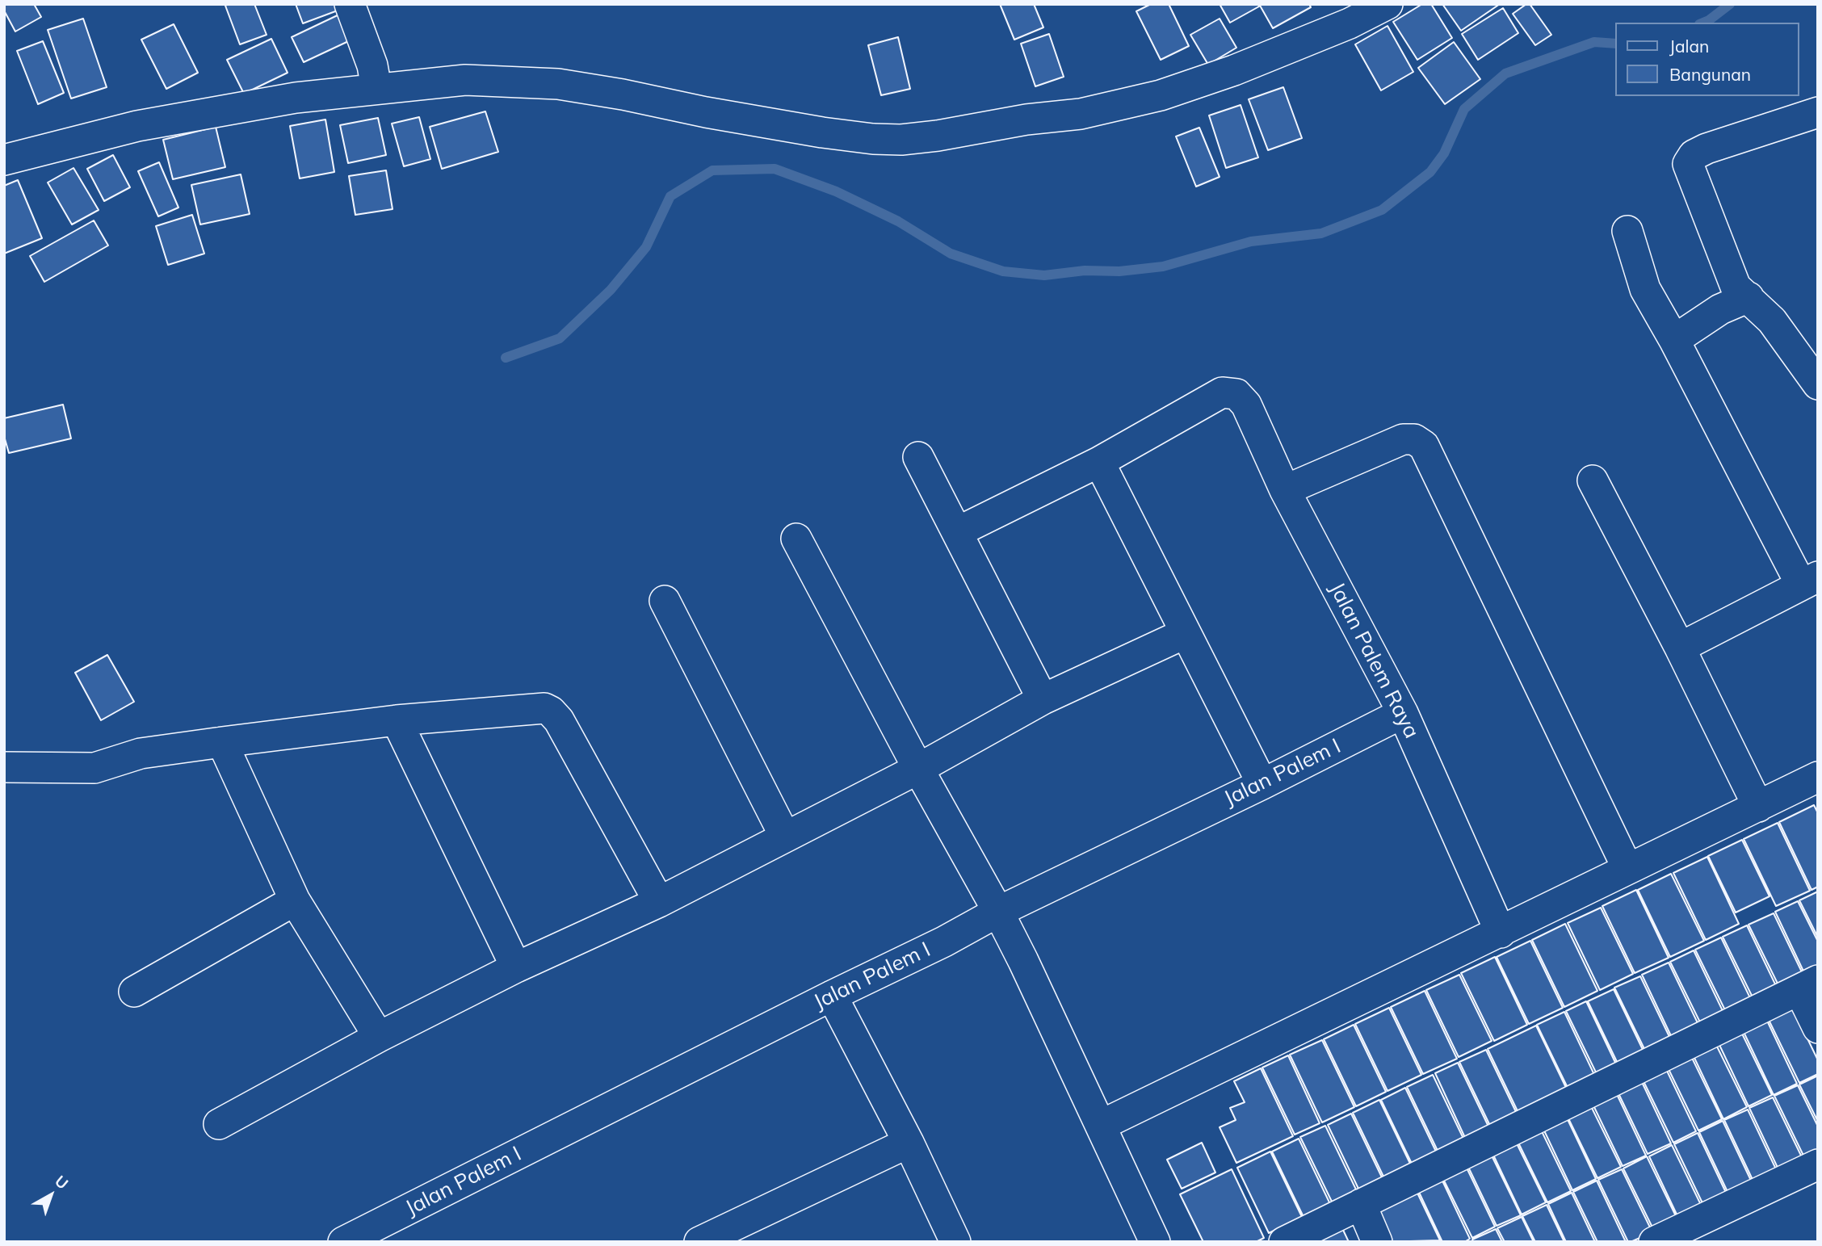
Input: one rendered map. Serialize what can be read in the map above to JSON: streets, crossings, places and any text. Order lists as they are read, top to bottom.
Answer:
{
  "streets": {
    "street": ["Jalan Palem Raya", "Jalan Palem I"]
  },
  "crossings": [
    ["Jalan Palem Raya", "Jalan Palem I"]
  ],
  "legend": ["Jalan", "Bangunan"],
  "north": "top right"
}
